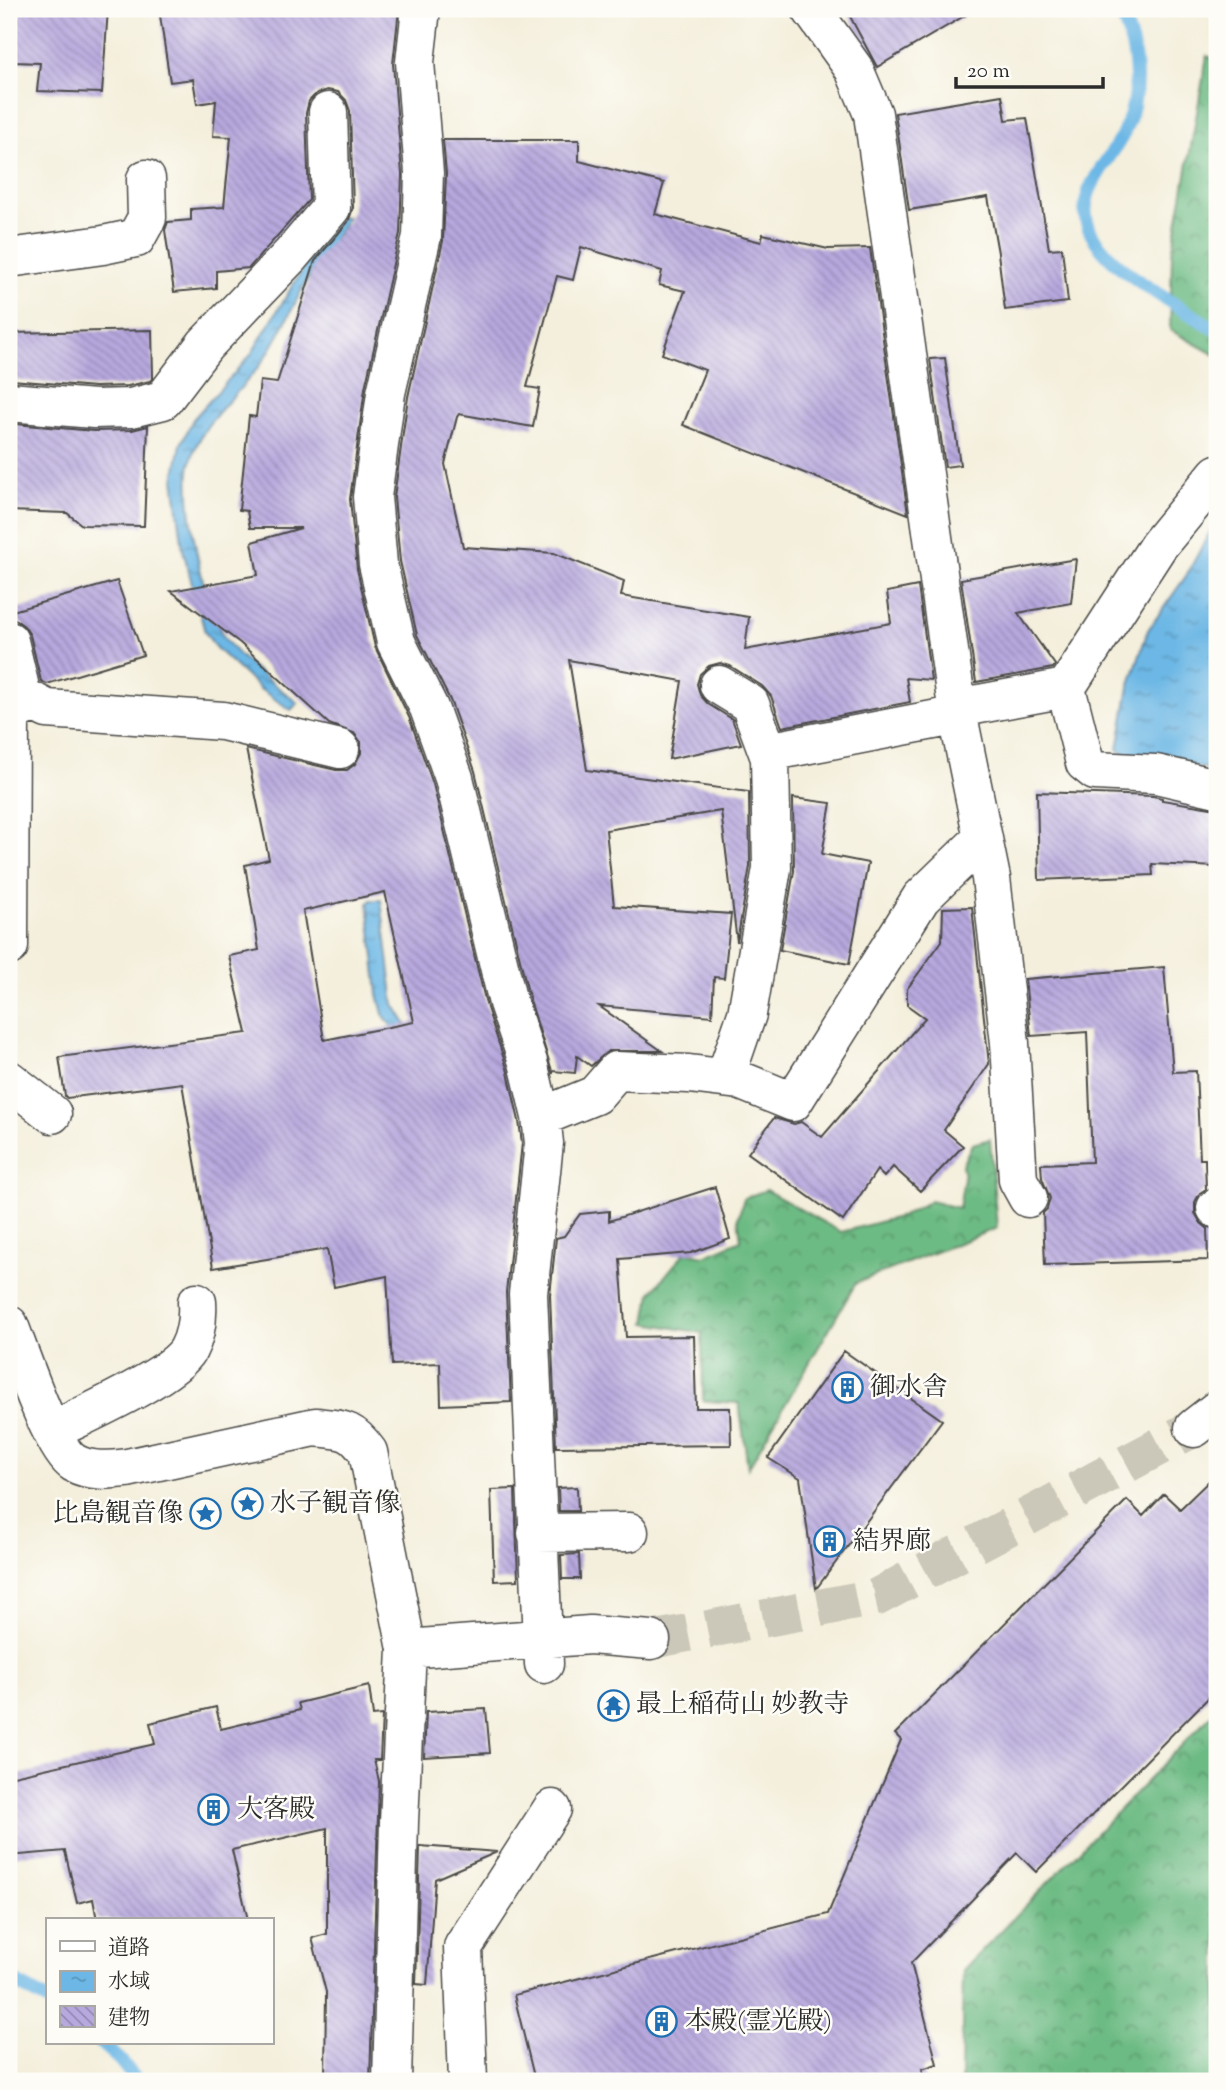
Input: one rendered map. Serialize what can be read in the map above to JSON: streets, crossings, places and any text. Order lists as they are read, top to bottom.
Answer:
{
  "places": {
    "building": [
      "御水舎",
      "結界廊",
      "大客殿",
      "本殿(霊光殿)"
    ],
    "place": ["水子観音像", "比島観音像"],
    "temple": ["最上稲荷山 妙教寺"]
  },
  "legend": ["道路", "水域", "建物"],
  "scale_bar": "20 m"
}
